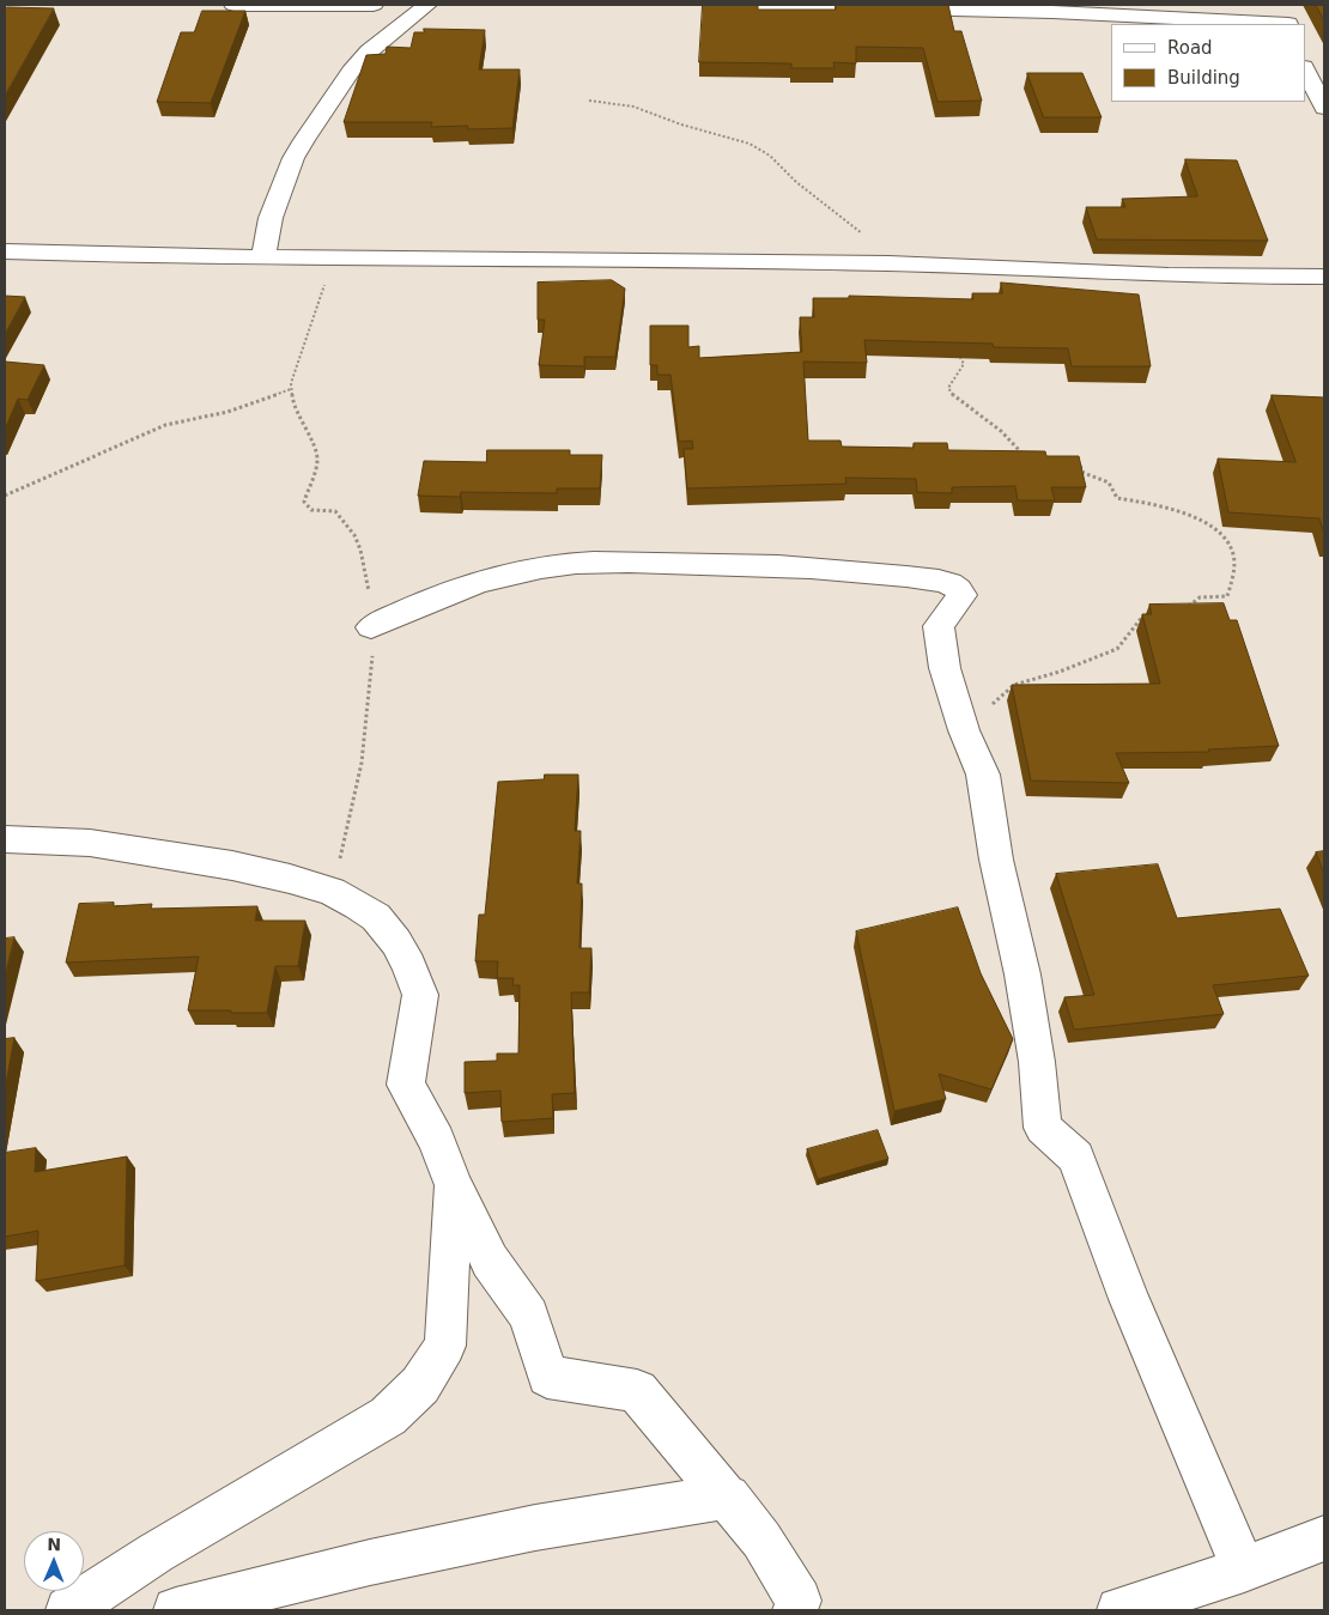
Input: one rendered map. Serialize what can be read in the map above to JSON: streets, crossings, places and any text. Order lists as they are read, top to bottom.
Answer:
{
  "legend": ["Road", "Building"],
  "north": "top"
}
